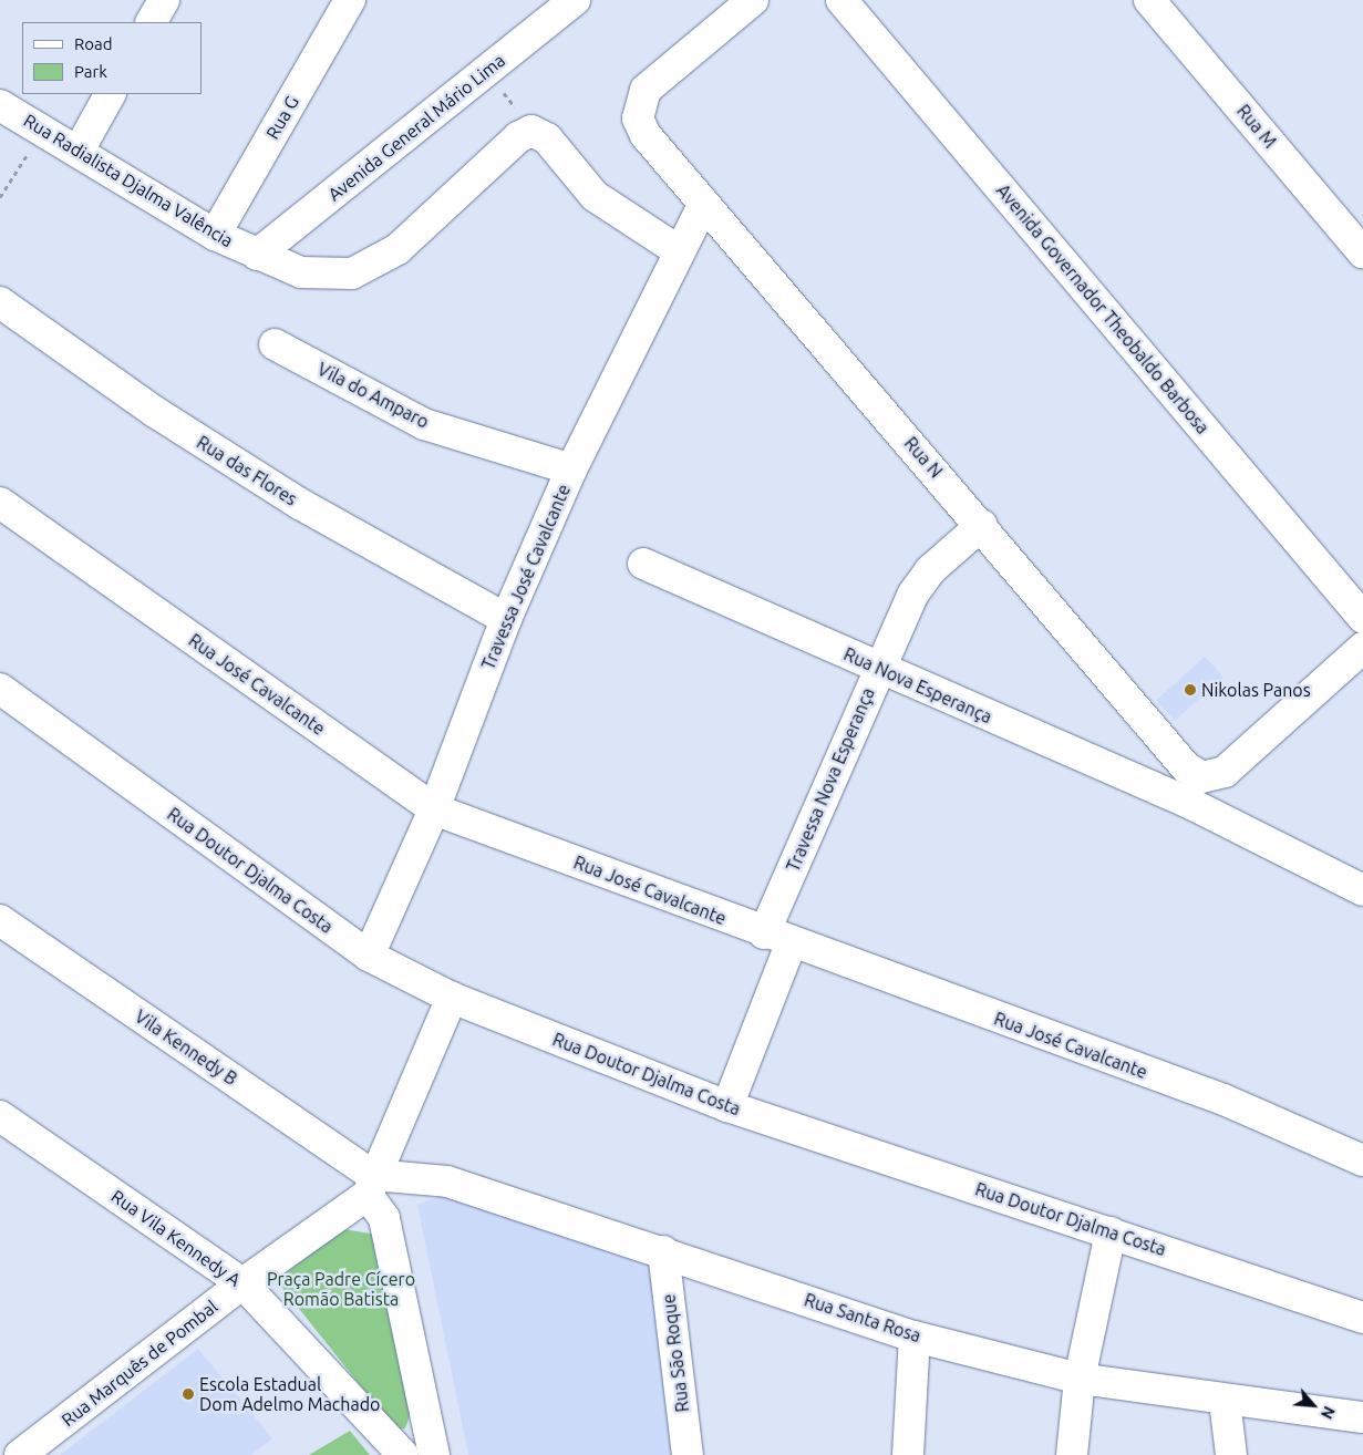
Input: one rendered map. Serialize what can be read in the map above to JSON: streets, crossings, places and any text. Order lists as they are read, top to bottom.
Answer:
{
  "streets": {
    "street": [
      "Rua G",
      "Rua M",
      "Avenida General Mário Lima",
      "Rua Radialista Djalma Valência",
      "Avenida Governador Theobaldo Barbosa",
      "Vila do Amparo",
      "Rua N",
      "Rua das Flores",
      "Travessa José Cavalcante",
      "Rua José Cavalcante",
      "Rua Nova Esperança",
      "Travessa Nova Esperança",
      "Rua Doutor Djalma Costa",
      "Vila Kennedy B",
      "Rua Vila Kennedy A",
      "Rua Santa Rosa",
      "Rua São Roque",
      "Rua Marquês de Pombal"
    ]
  },
  "crossings": [
    ["Rua G", "Rua Radialista Djalma Valência"],
    ["Avenida General Mário Lima", "Rua Radialista Djalma Valência"],
    ["Vila do Amparo", "Travessa José Cavalcante"],
    ["Rua N", "Travessa José Cavalcante"],
    ["Rua N", "Travessa Nova Esperança"],
    ["Rua das Flores", "Travessa José Cavalcante"],
    ["Travessa José Cavalcante", "Rua José Cavalcante"],
    ["Travessa José Cavalcante", "Rua Doutor Djalma Costa"],
    ["Rua José Cavalcante", "Travessa Nova Esperança"],
    ["Rua Nova Esperança", "Travessa Nova Esperança"],
    ["Travessa Nova Esperança", "Rua Doutor Djalma Costa"],
    ["Vila Kennedy B", "Rua Santa Rosa"],
    ["Vila Kennedy B", "Rua Marquês de Pombal"],
    ["Rua Vila Kennedy A", "Rua Marquês de Pombal"],
    ["Rua Santa Rosa", "Rua São Roque"],
    ["Rua Santa Rosa", "Rua Marquês de Pombal"]
  ],
  "parks": ["Praça Padre Cícero Romão Batista"],
  "places": ["Nikolas Panos", "Escola Estadual Dom Adelmo Machado"],
  "legend": ["Road", "Park"],
  "north": "bottom right"
}
